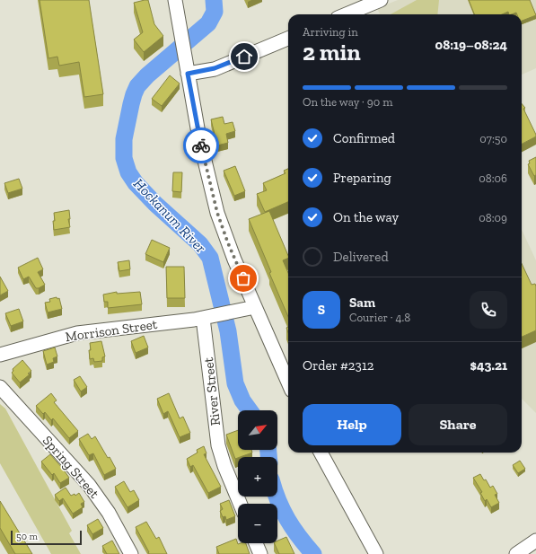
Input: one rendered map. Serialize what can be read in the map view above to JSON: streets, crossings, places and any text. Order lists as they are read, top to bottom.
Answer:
{
  "streets": {
    "street": ["Morrison Street", "River Street", "Spring Street"]
  },
  "crossings": [
    ["Morrison Street", "River Street"]
  ],
  "water": ["Hockanum River"],
  "scale_bar": "50 m",
  "north": "top right",
  "page": {
    "heading": ["2 min", "Arriving in", "08:19–08:24"],
    "panel": [
      "Sam",
      "Courier · 4.8",
      "Order #2312",
      "$43.21"
    ],
    "bar": "On the way · 90 m",
    "list": [
      ["Confirmed", "07:50"],
      ["Preparing", "08:06"],
      ["On the way", "08:09"],
      "Delivered"
    ],
    "round": "S",
    "buttons": ["Help", "Share"],
    "map_buttons": ["+", "−"],
    "scale": "50 m"
  }
}
